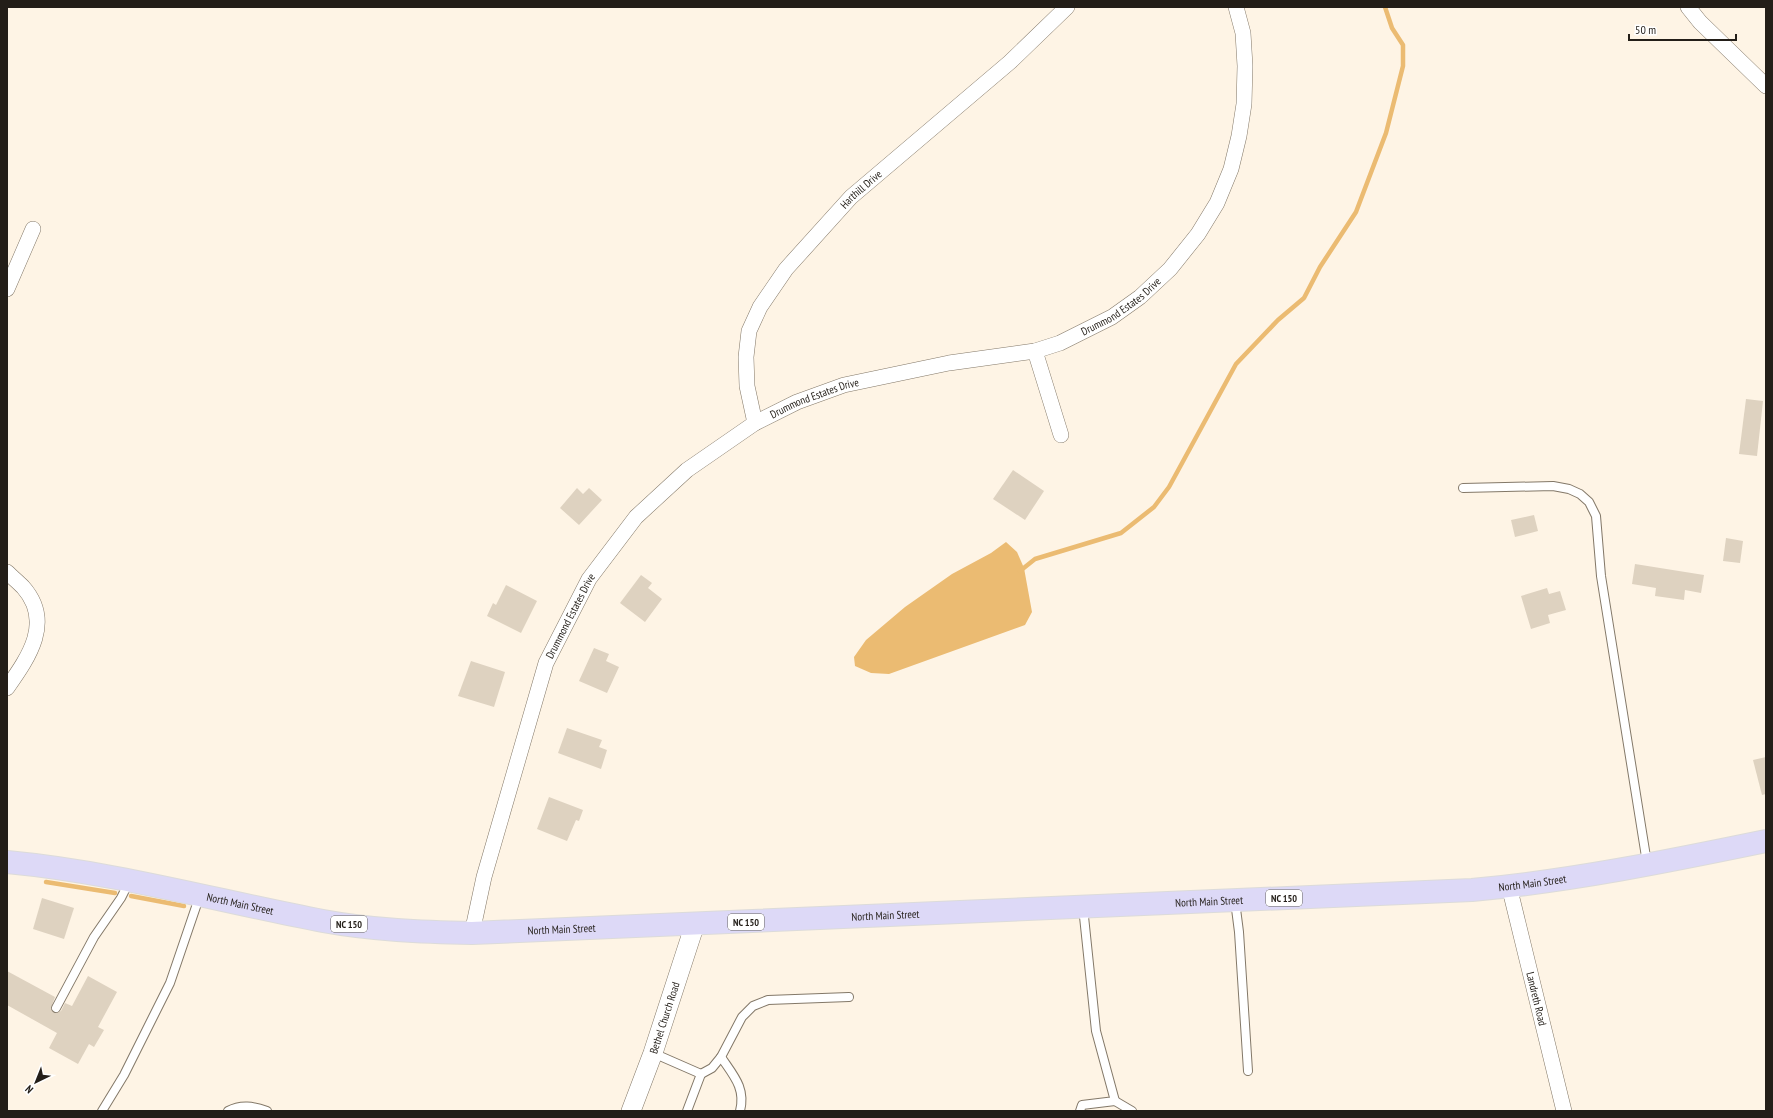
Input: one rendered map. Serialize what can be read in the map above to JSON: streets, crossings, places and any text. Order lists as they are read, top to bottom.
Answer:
{
  "streets": {
    "main road": ["North Main Street", "NC 150"],
    "street": [
      "Harthill Drive",
      "Drummond Estates Drive",
      "Landreth Road",
      "Bethel Church Road"
    ]
  },
  "crossings": [
    ["Harthill Drive", "Drummond Estates Drive"],
    ["Drummond Estates Drive", "North Main Street"],
    ["North Main Street", "Landreth Road"],
    ["North Main Street", "Bethel Church Road"]
  ],
  "scale_bar": "50 m",
  "north": "bottom left"
}
